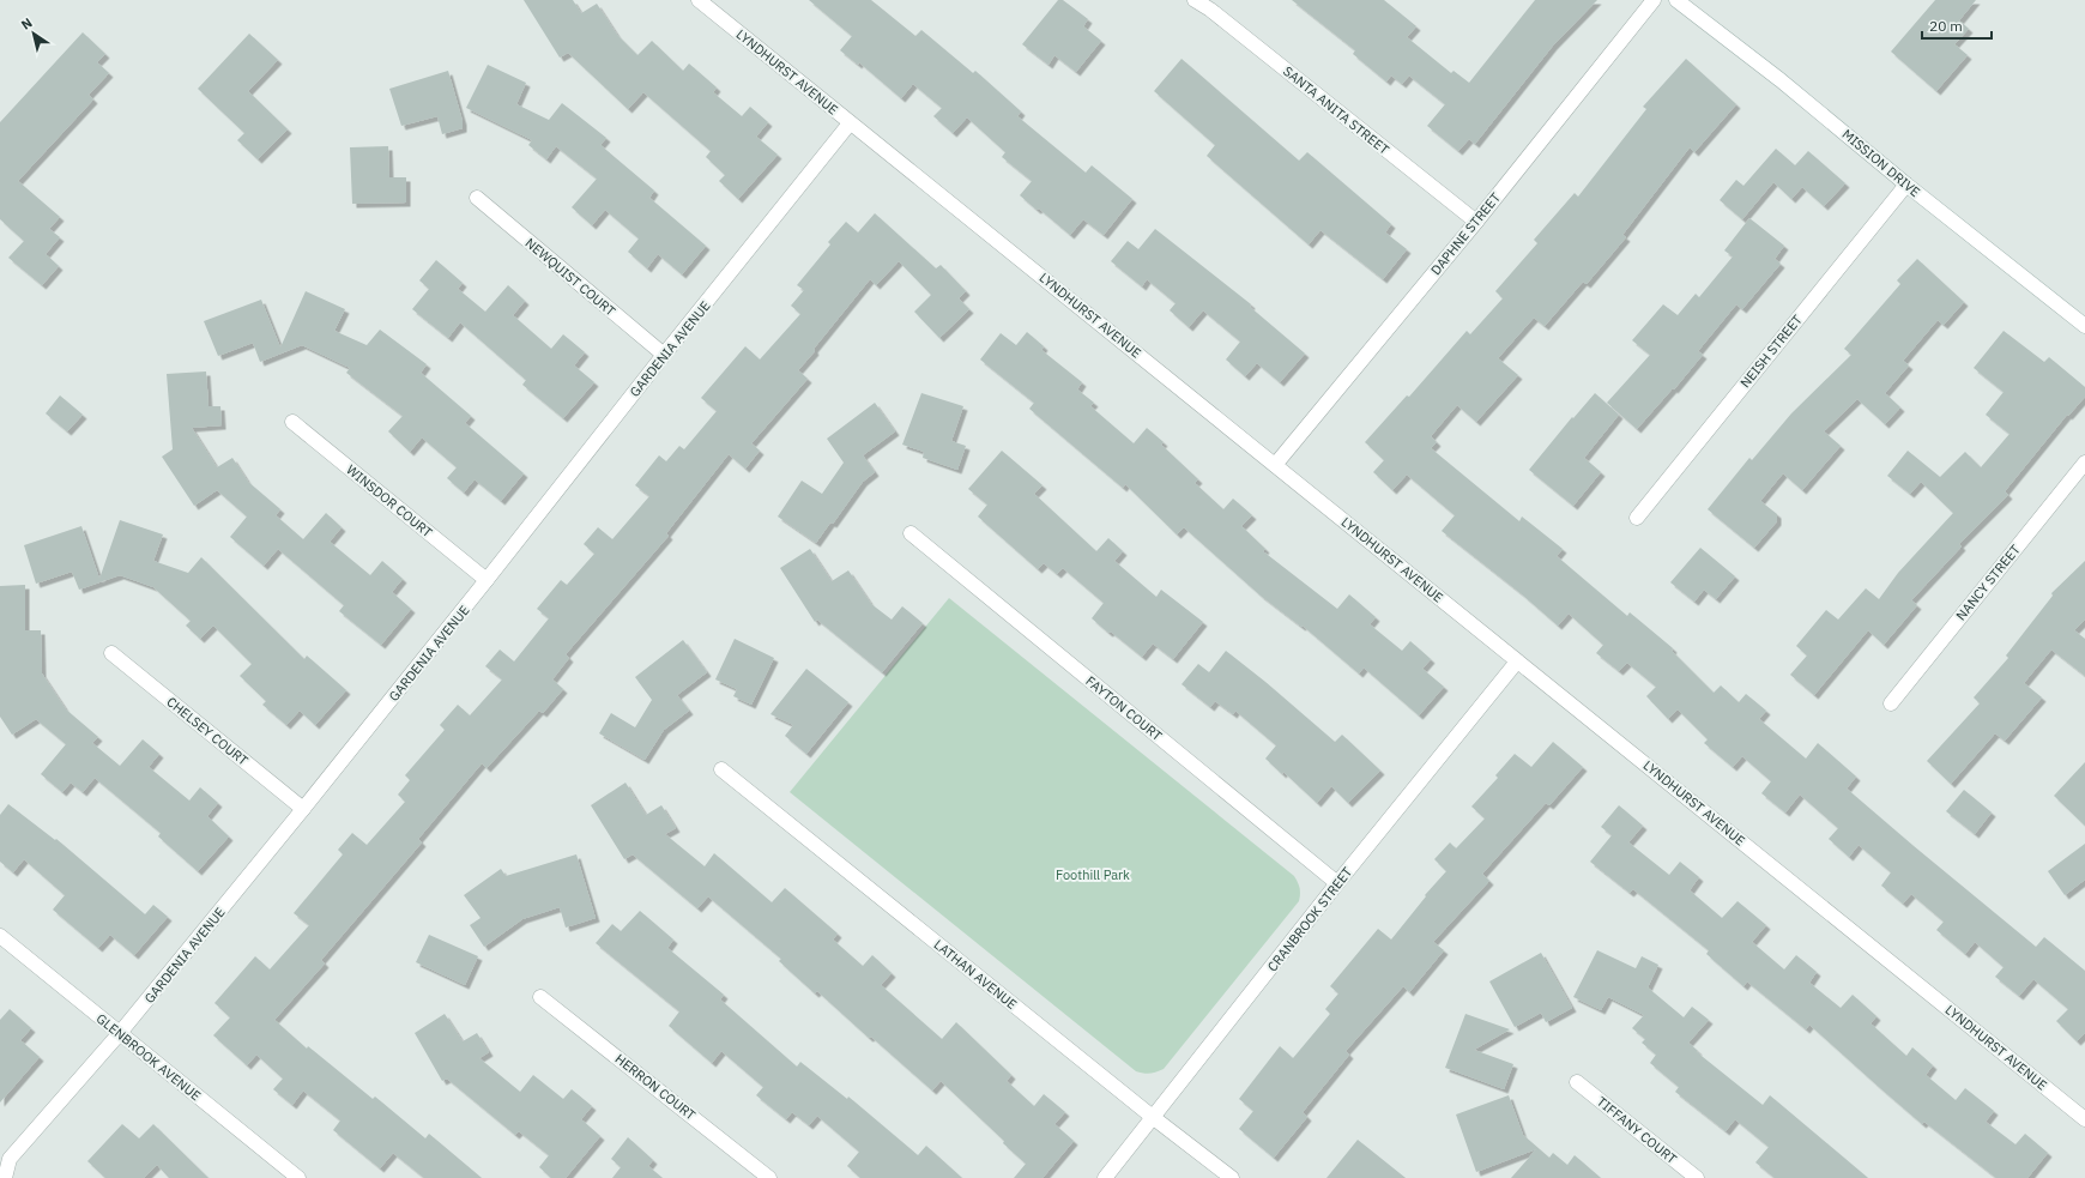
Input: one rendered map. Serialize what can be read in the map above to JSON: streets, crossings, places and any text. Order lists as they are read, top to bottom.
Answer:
{
  "streets": {
    "street": [
      "LYNDHURST AVENUE",
      "SANTA ANITA STREET",
      "MISSION DRIVE",
      "DAPHNE STREET",
      "NEWQUIST COURT",
      "GARDENIA AVENUE",
      "NEISH STREET",
      "WINSDOR COURT",
      "NANCY STREET",
      "FAYTON COURT",
      "CHELSEY COURT",
      "CRANBROOK STREET",
      "LATHAN AVENUE",
      "GLENBROOK AVENUE",
      "HERRON COURT",
      "TIFFANY COURT"
    ]
  },
  "crossings": [
    ["LYNDHURST AVENUE", "DAPHNE STREET"],
    ["LYNDHURST AVENUE", "GARDENIA AVENUE"],
    ["LYNDHURST AVENUE", "CRANBROOK STREET"],
    ["SANTA ANITA STREET", "DAPHNE STREET"],
    ["MISSION DRIVE", "NEISH STREET"],
    ["NEWQUIST COURT", "GARDENIA AVENUE"],
    ["GARDENIA AVENUE", "WINSDOR COURT"],
    ["GARDENIA AVENUE", "CHELSEY COURT"],
    ["GARDENIA AVENUE", "GLENBROOK AVENUE"],
    ["FAYTON COURT", "CRANBROOK STREET"],
    ["CRANBROOK STREET", "LATHAN AVENUE"]
  ],
  "parks": ["Foothill Park"],
  "scale_bar": "20 m",
  "north": "top left"
}
